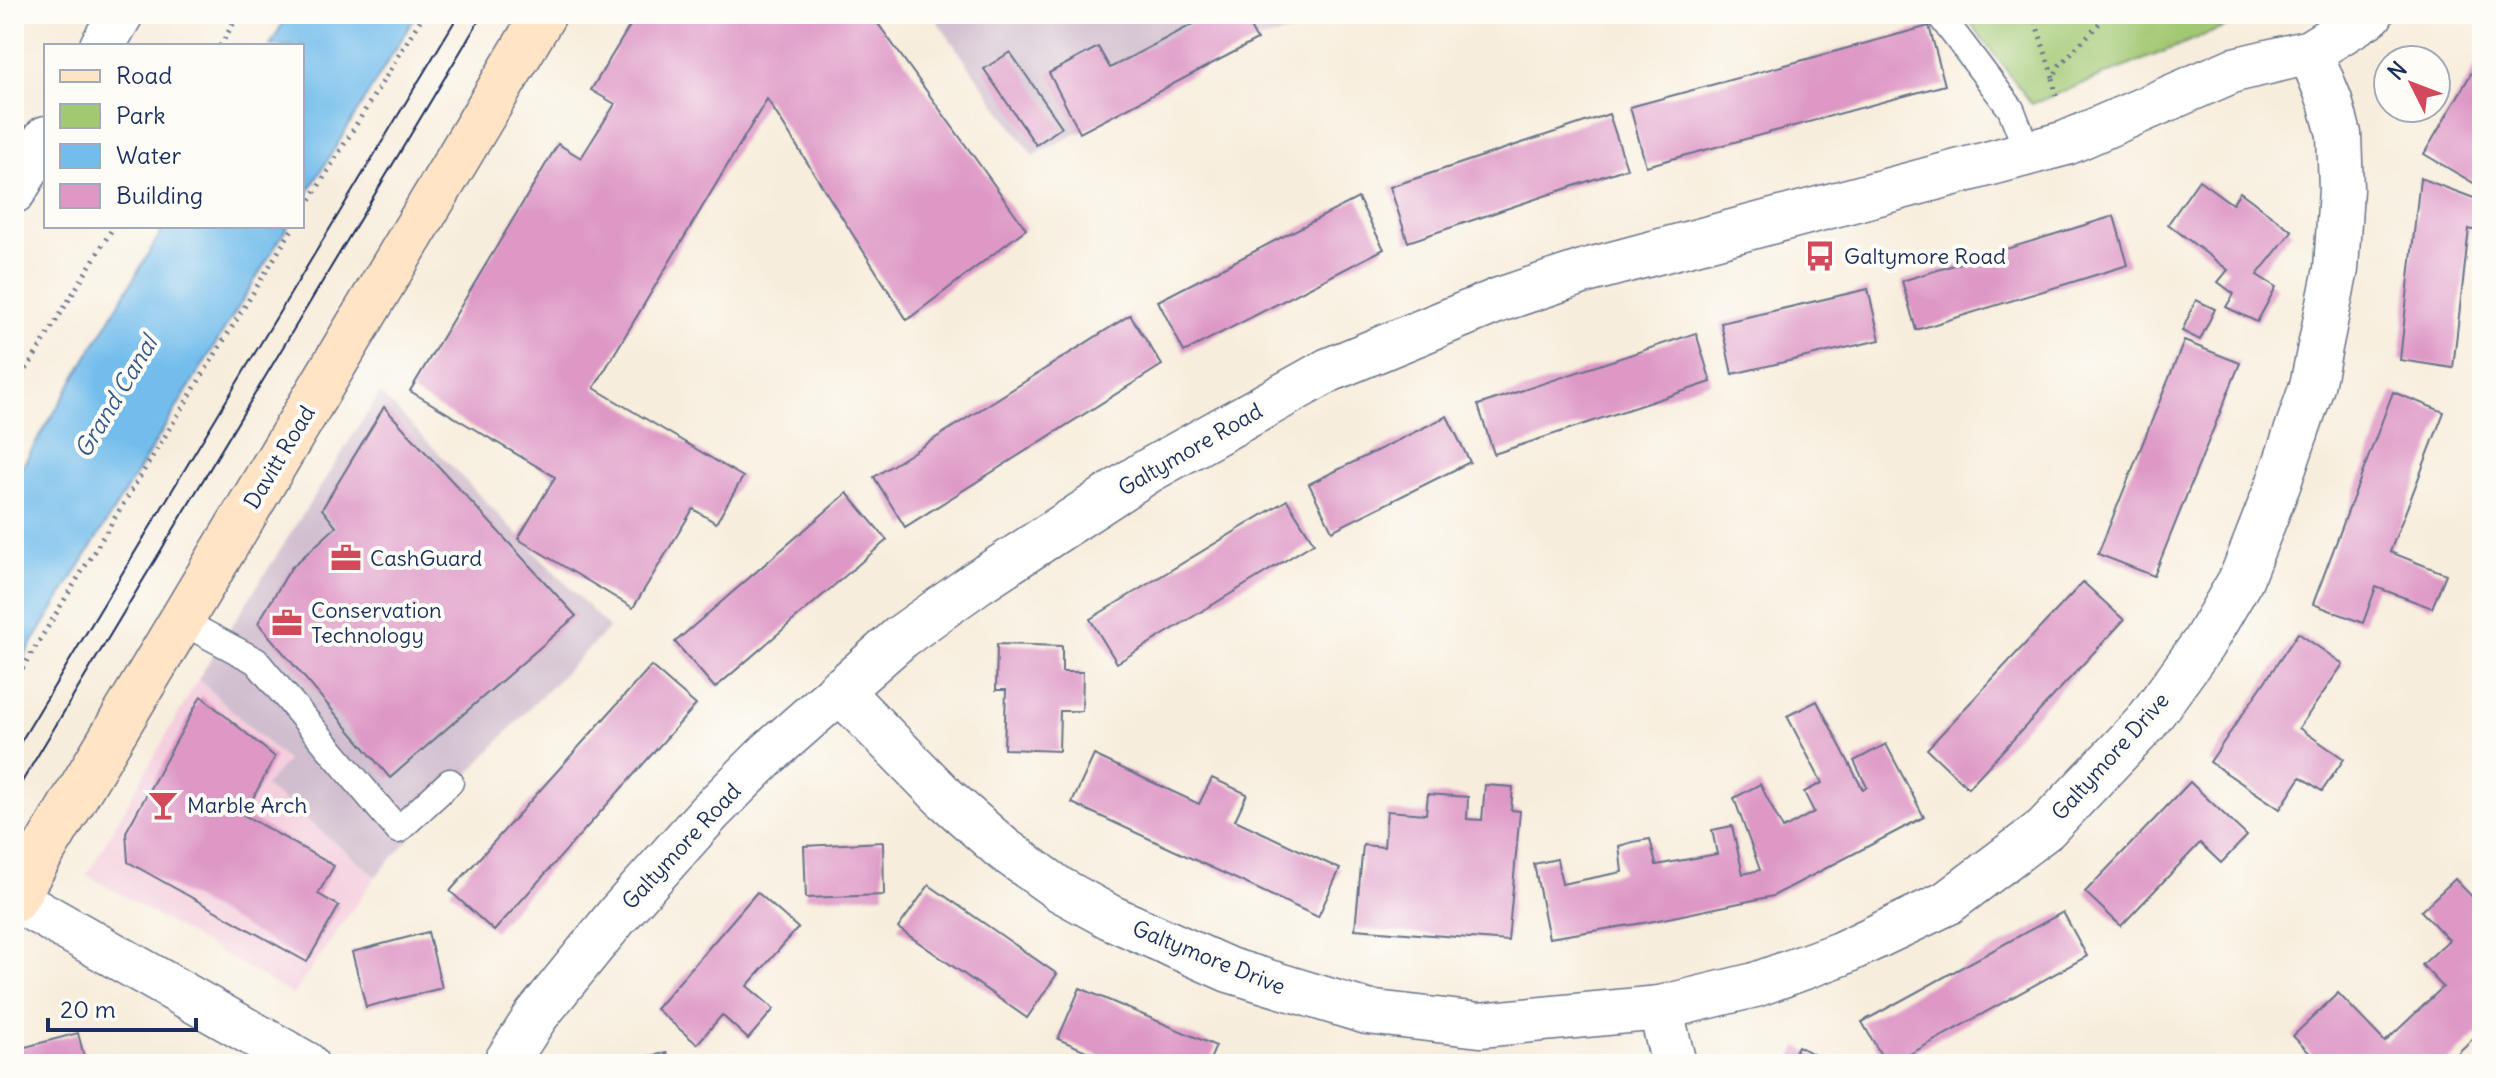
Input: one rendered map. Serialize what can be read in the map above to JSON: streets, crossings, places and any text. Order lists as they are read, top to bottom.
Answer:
{
  "streets": {
    "main road": ["Davitt Road"],
    "street": ["Galtymore Road", "Galtymore Drive"]
  },
  "crossings": [
    ["Galtymore Road", "Galtymore Drive"]
  ],
  "water": ["Grand Canal"],
  "places": {
    "bus stop": ["Galtymore Road"],
    "office": ["CashGuard", "Conservation Technology"],
    "bar": ["Marble Arch"]
  },
  "legend": [
    "Road",
    "Park",
    "Water",
    "Building"
  ],
  "scale_bar": "20 m",
  "north": "top left"
}
